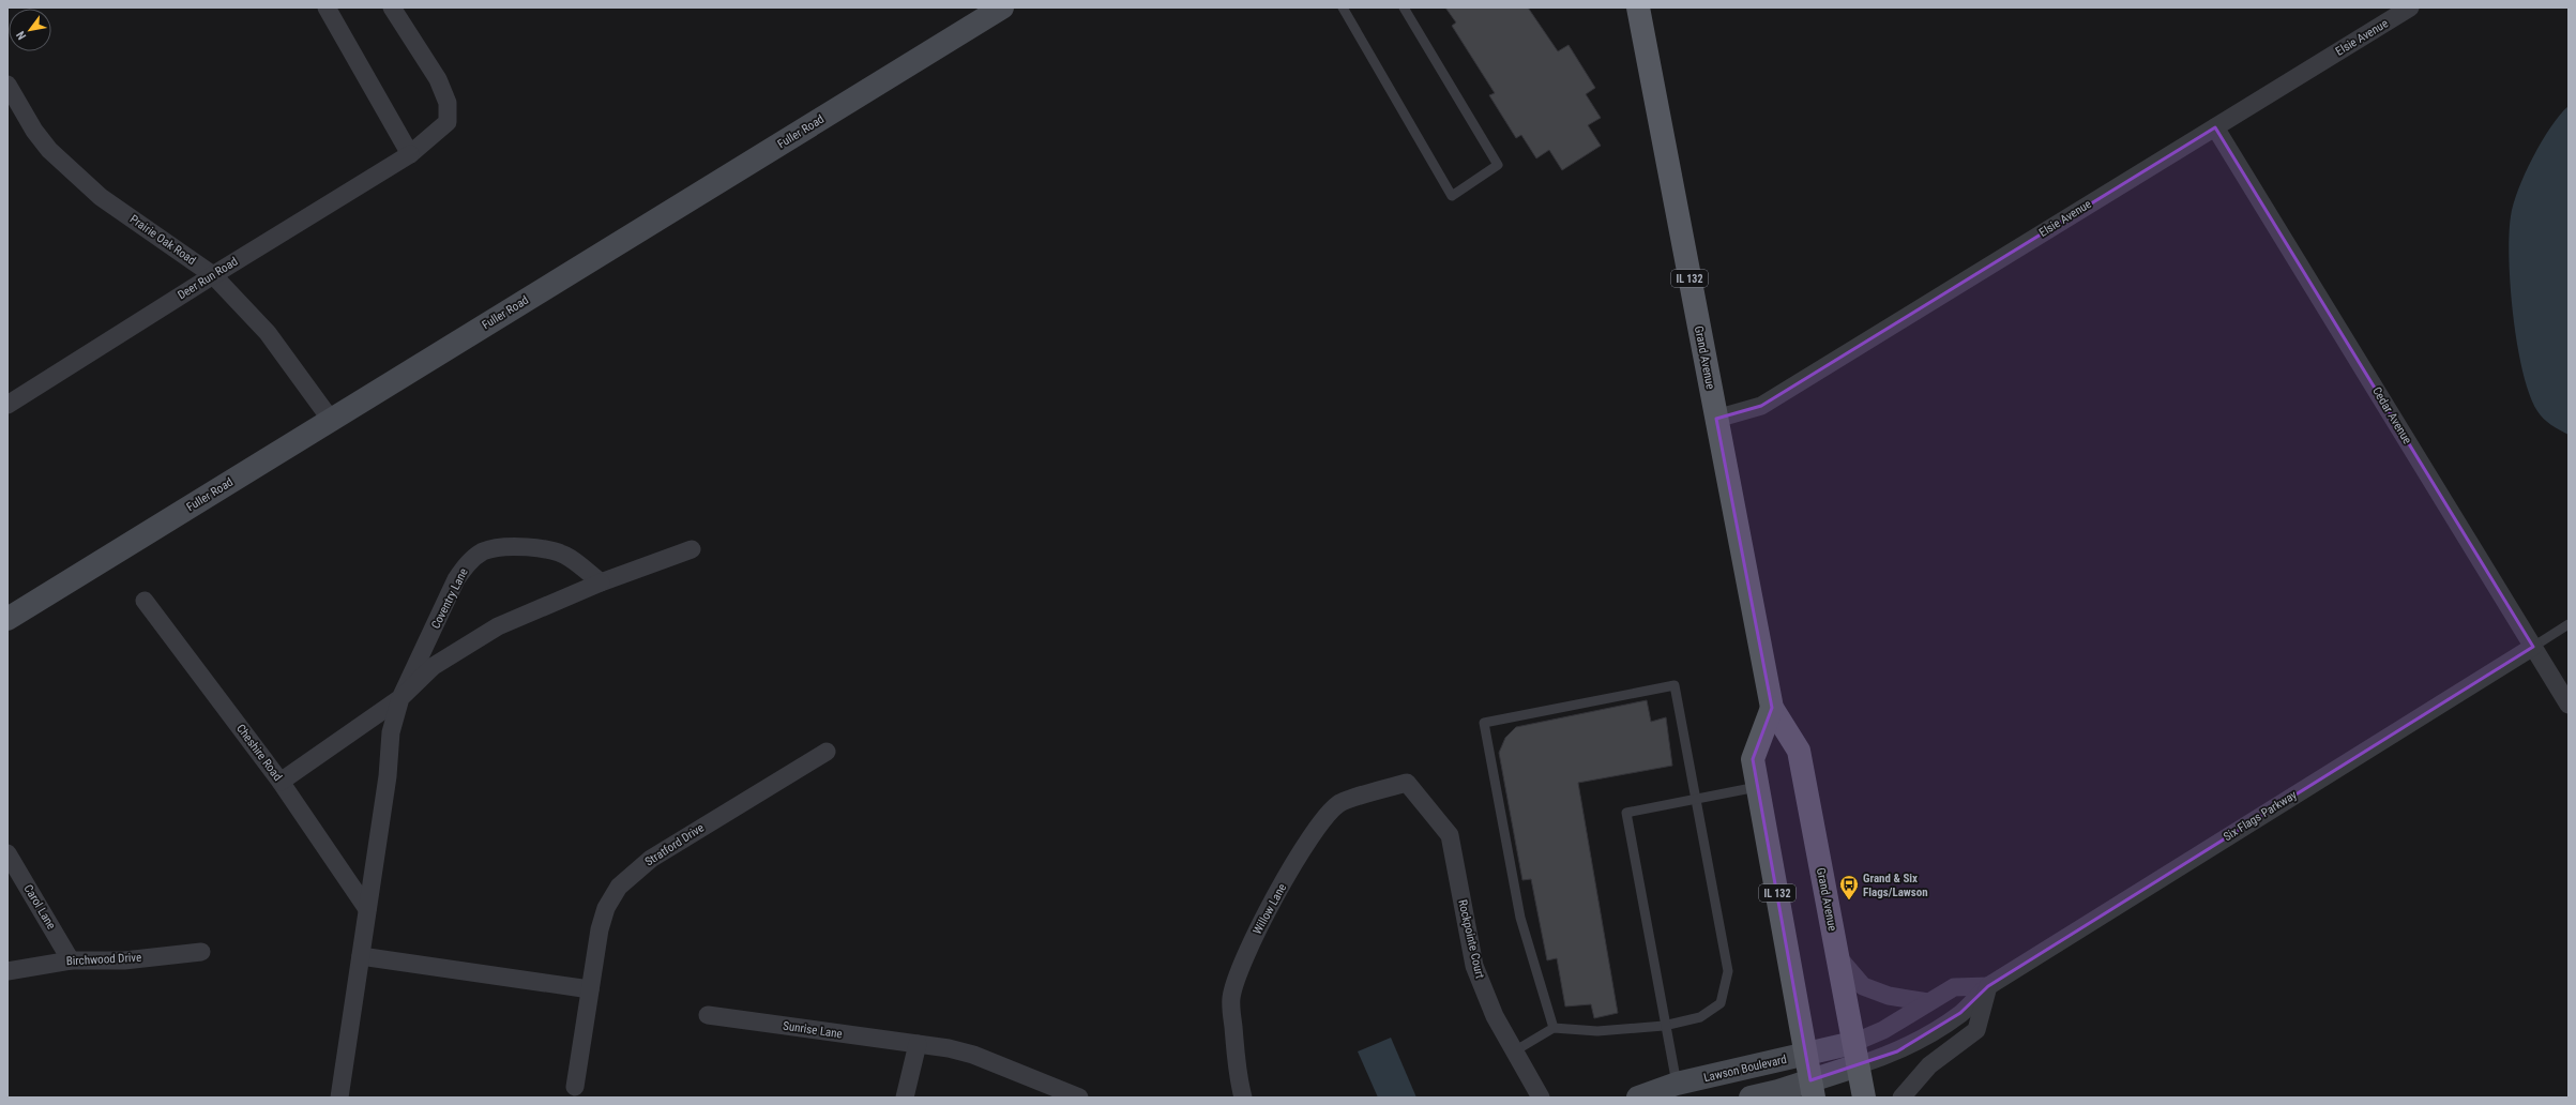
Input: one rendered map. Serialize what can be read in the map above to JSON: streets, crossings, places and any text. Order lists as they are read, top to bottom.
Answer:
{
  "streets": {
    "main road": ["IL 132", "Grand Avenue"],
    "street": [
      "Elsie Avenue",
      "Fuller Road",
      "Prairie Oak Road",
      "Deer Run Road",
      "Cedar Avenue",
      "Coventry Lane",
      "Cheshire Road",
      "Six Flags Parkway",
      "Stratford Drive",
      "Carol Lane",
      "Willow Lane",
      "Rockpointe Court",
      "Birchwood Drive",
      "Sunrise Lane",
      "Lawson Boulevard"
    ]
  },
  "crossings": [
    ["Elsie Avenue", "Grand Avenue"],
    ["Elsie Avenue", "Cedar Avenue"],
    ["Fuller Road", "Prairie Oak Road"],
    ["Prairie Oak Road", "Deer Run Road"],
    ["IL 132", "Grand Avenue"],
    ["IL 132", "Lawson Boulevard"],
    ["Grand Avenue", "Six Flags Parkway"],
    ["Grand Avenue", "Lawson Boulevard"],
    ["Cedar Avenue", "Six Flags Parkway"],
    ["Coventry Lane", "Cheshire Road"],
    ["Carol Lane", "Birchwood Drive"],
    ["Willow Lane", "Rockpointe Court"]
  ],
  "places": {
    "bus stop": ["Grand & Six Flags/Lawson"]
  },
  "north": "bottom left"
}
